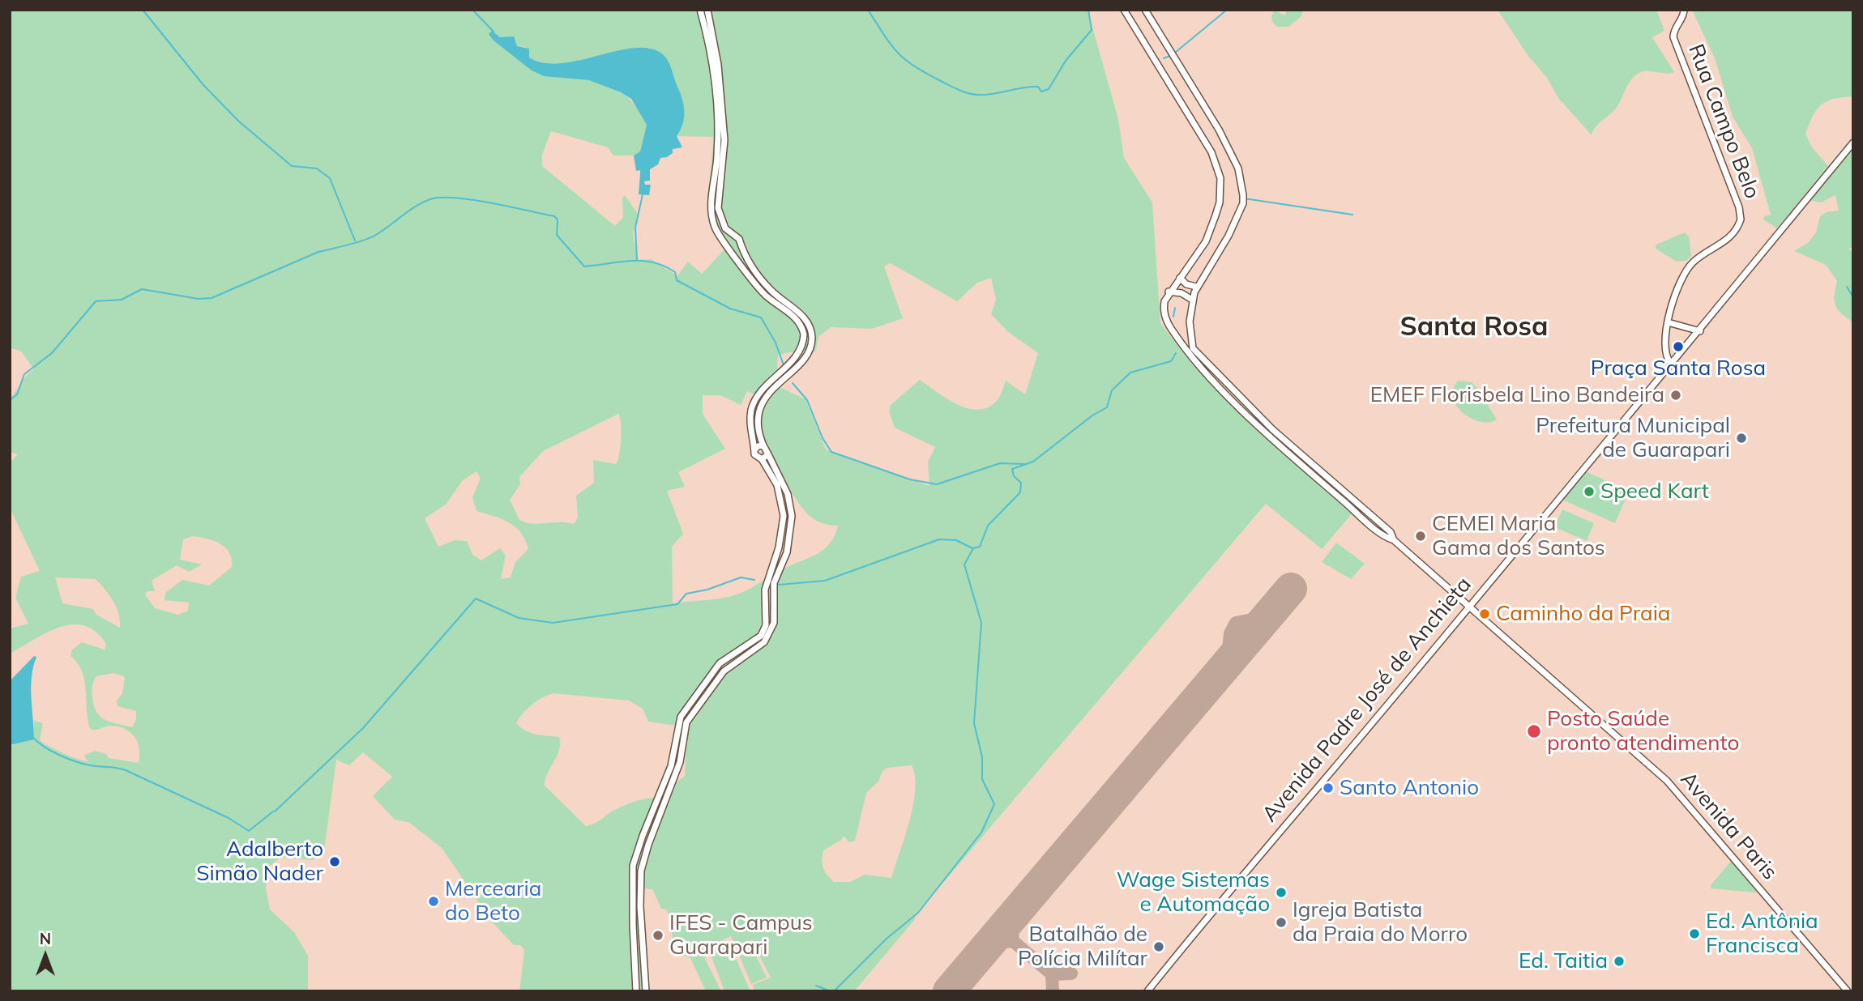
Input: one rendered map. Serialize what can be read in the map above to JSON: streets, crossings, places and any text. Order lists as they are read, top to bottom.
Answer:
{
  "streets": {
    "street": ["Rua Campo Belo", "Avenida Padre José de Anchieta", "Avenida Paris"]
  },
  "crossings": [
    ["Rua Campo Belo", "Avenida Padre José de Anchieta"],
    ["Avenida Padre José de Anchieta", "Avenida Paris"]
  ],
  "districts": ["Santa Rosa"],
  "places": [
    "Praça Santa Rosa",
    "EMEF Florisbela Lino Bandeira",
    "Prefeitura Municipal de Guarapari",
    "Speed Kart",
    "CEMEI Maria Gama dos Santos",
    "Caminho da Praia",
    "Posto Saúde pronto atendimento",
    "Santo Antonio",
    "Adalberto Simão Nader",
    "Wage Sistemas e Automação",
    "Mercearia do Beto",
    "Igreja Batista da Praia do Morro",
    "Ed. Antônia Francisca",
    "IFES - Campus Guarapari",
    "Batalhão de Polícia Milítar",
    "Ed. Taitia"
  ],
  "north": "top"
}
